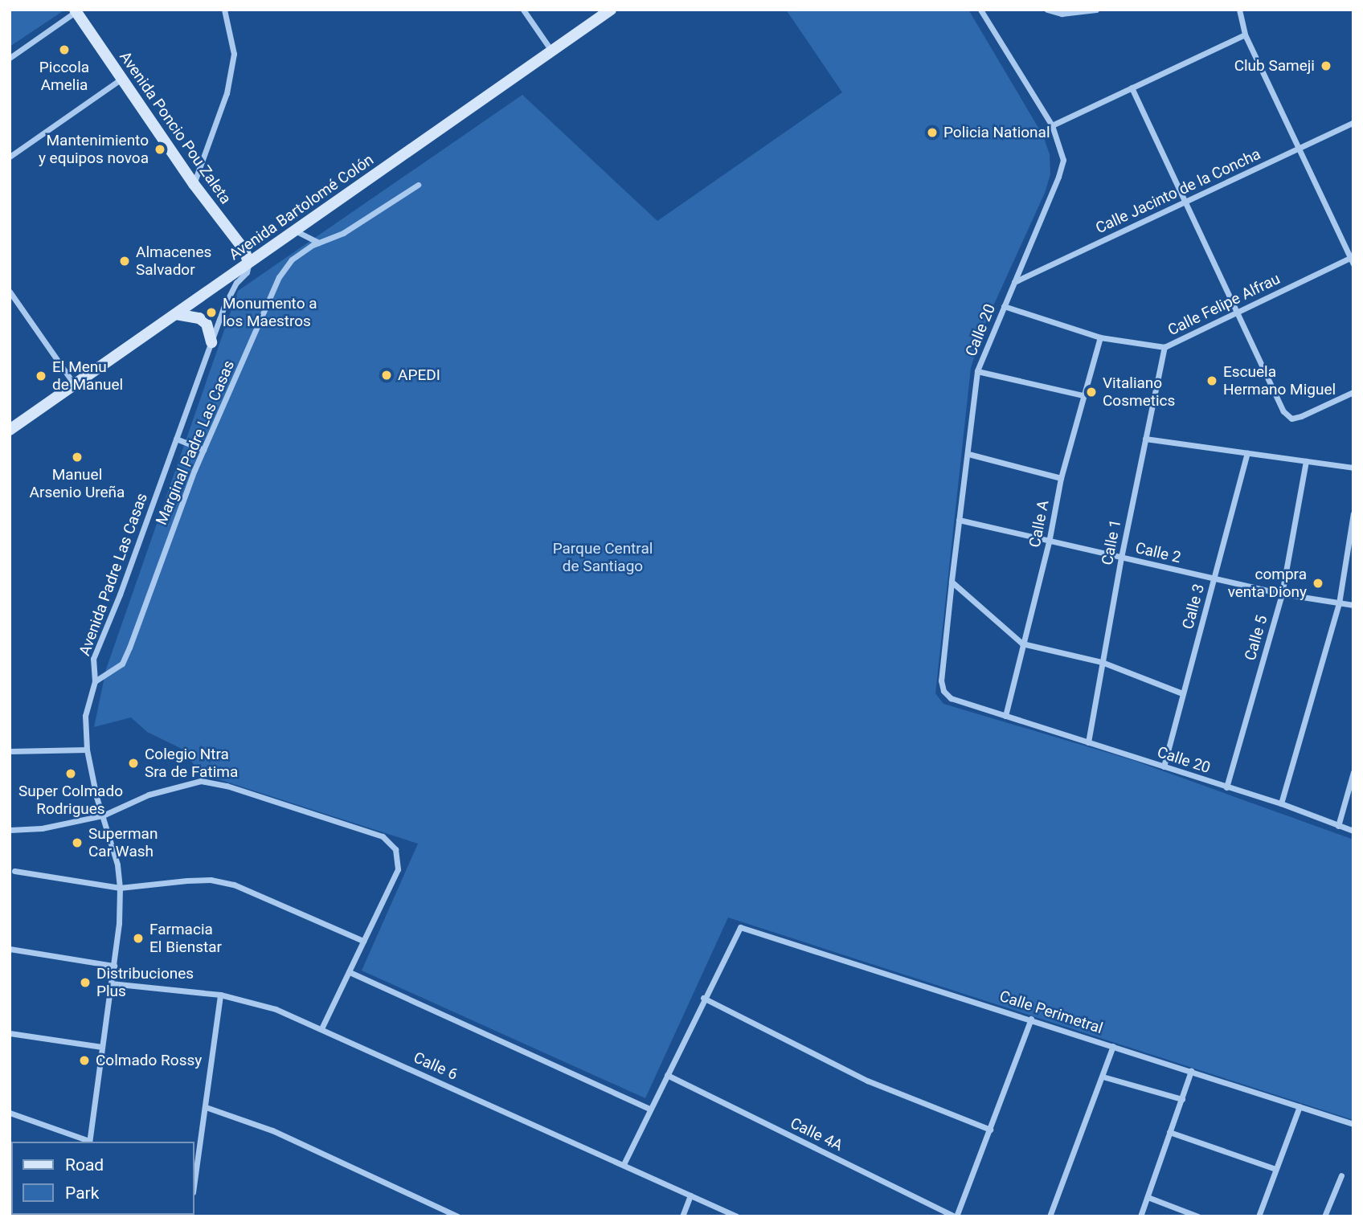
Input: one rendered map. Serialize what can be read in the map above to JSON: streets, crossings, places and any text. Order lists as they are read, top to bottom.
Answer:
{
  "streets": {
    "main road": ["Avenida Poncio Pou Zaleta", "Avenida Bartolomé Colón"],
    "street": [
      "Calle Jacinto de la Concha",
      "Calle Felipe Alfrau",
      "Calle 20",
      "Marginal Padre Las Casas",
      "Calle A",
      "Calle 1",
      "Calle 2",
      "Avenida Padre Las Casas",
      "Calle 3",
      "Calle 5",
      "Calle Perimetral",
      "Calle 6",
      "Calle 4A"
    ]
  },
  "crossings": [
    ["Avenida Poncio Pou Zaleta", "Avenida Bartolomé Colón"],
    ["Avenida Poncio Pou Zaleta", "Avenida Padre Las Casas"],
    ["Calle Jacinto de la Concha", "Calle 20"],
    ["Avenida Bartolomé Colón", "Avenida Padre Las Casas"],
    ["Calle Felipe Alfrau", "Calle 20"],
    ["Calle Felipe Alfrau", "Calle A"],
    ["Calle Felipe Alfrau", "Calle 1"],
    ["Calle 20", "Calle A"],
    ["Calle 20", "Calle 1"],
    ["Calle 20", "Calle 2"],
    ["Calle 20", "Calle 3"],
    ["Calle 20", "Calle 5"],
    ["Marginal Padre Las Casas", "Avenida Padre Las Casas"],
    ["Calle A", "Calle 2"],
    ["Calle 1", "Calle 2"],
    ["Calle 2", "Calle 3"],
    ["Calle 2", "Calle 5"],
    ["Avenida Padre Las Casas", "Calle 6"]
  ],
  "parks": ["Parque Central de Santiago"],
  "places": [
    "Piccola Amelia",
    "Club Sameji",
    "Policia National",
    "Mantenimiento y equipos novoa",
    "Almacenes Salvador",
    "Monumento a los Maestros",
    "APEDI",
    "El Menu de Manuel",
    "Escuela Hermano Miguel",
    "Vitaliano Cosmetics",
    "Manuel Arsenio Ureña",
    "compra venta Diony",
    "Colegio Ntra Sra de Fatima",
    "Super Colmado Rodrigues",
    "Superman Car Wash",
    "Farmacia El Bienstar",
    "Distribuciones Plus",
    "Colmado Rossy"
  ],
  "legend": ["Road", "Park"]
}
